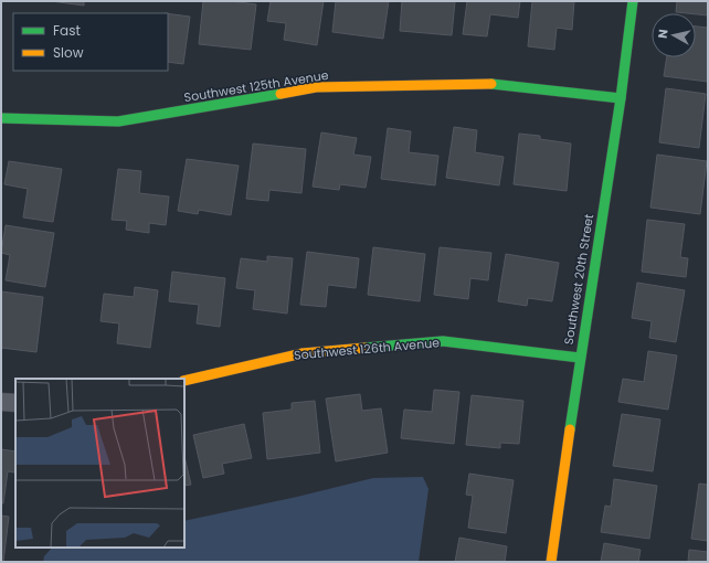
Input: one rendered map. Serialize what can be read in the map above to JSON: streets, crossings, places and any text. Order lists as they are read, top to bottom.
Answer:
{
  "streets": {
    "street": ["Southwest 125th Avenue", "Southwest 20th Street", "Southwest 126th Avenue"]
  },
  "crossings": [
    ["Southwest 125th Avenue", "Southwest 20th Street"],
    ["Southwest 20th Street", "Southwest 126th Avenue"]
  ],
  "legend": ["Fast", "Slow"],
  "north": "left"
}
